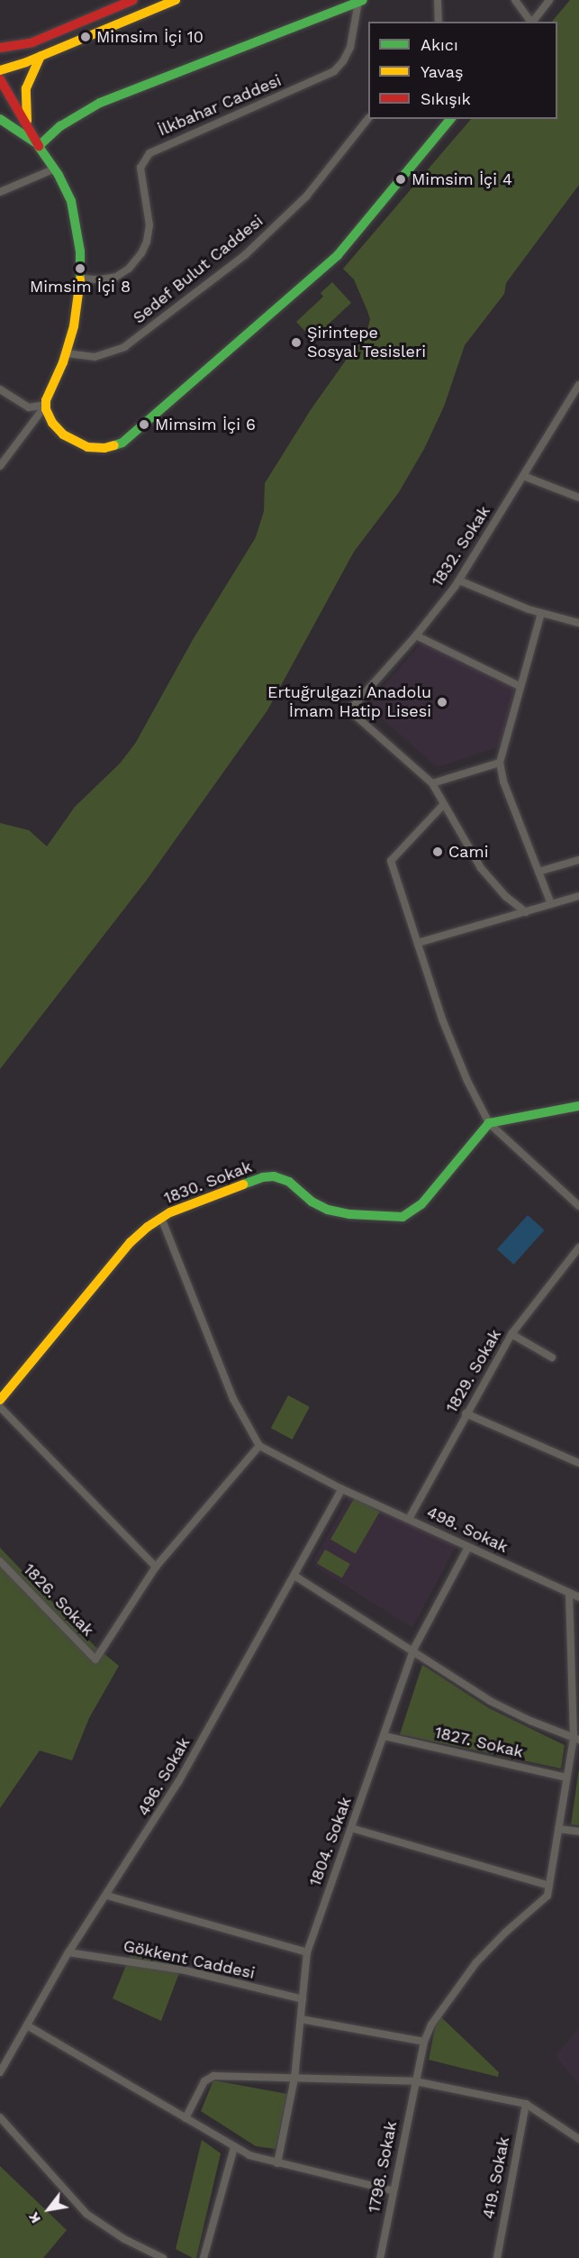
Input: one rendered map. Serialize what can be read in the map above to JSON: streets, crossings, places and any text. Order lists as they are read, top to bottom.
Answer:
{
  "streets": {
    "main road": ["1830. Sokak"],
    "street": [
      "İlkbahar Caddesi",
      "Sedef Bulut Caddesi",
      "1832. Sokak",
      "1829. Sokak",
      "498. Sokak",
      "1826. Sokak",
      "1827. Sokak",
      "496. Sokak",
      "1804. Sokak",
      "Gökkent Caddesi",
      "1798. Sokak",
      "419. Sokak"
    ]
  },
  "crossings": [
    ["1829. Sokak", "498. Sokak"],
    ["498. Sokak", "496. Sokak"],
    ["498. Sokak", "1804. Sokak"],
    ["1827. Sokak", "1804. Sokak"],
    ["496. Sokak", "Gökkent Caddesi"],
    ["1804. Sokak", "Gökkent Caddesi"]
  ],
  "places": [
    "Mimsim İçi 10",
    "Mimsim İçi 4",
    "Mimsim İçi 8",
    "Şirintepe Sosyal Tesisleri",
    "Mimsim İçi 6",
    "Ertuğrulgazi Anadolu İmam Hatip Lisesi",
    "Cami"
  ],
  "legend": ["Akıcı", "Yavaş", "Sıkışık"],
  "north": "bottom left"
}
